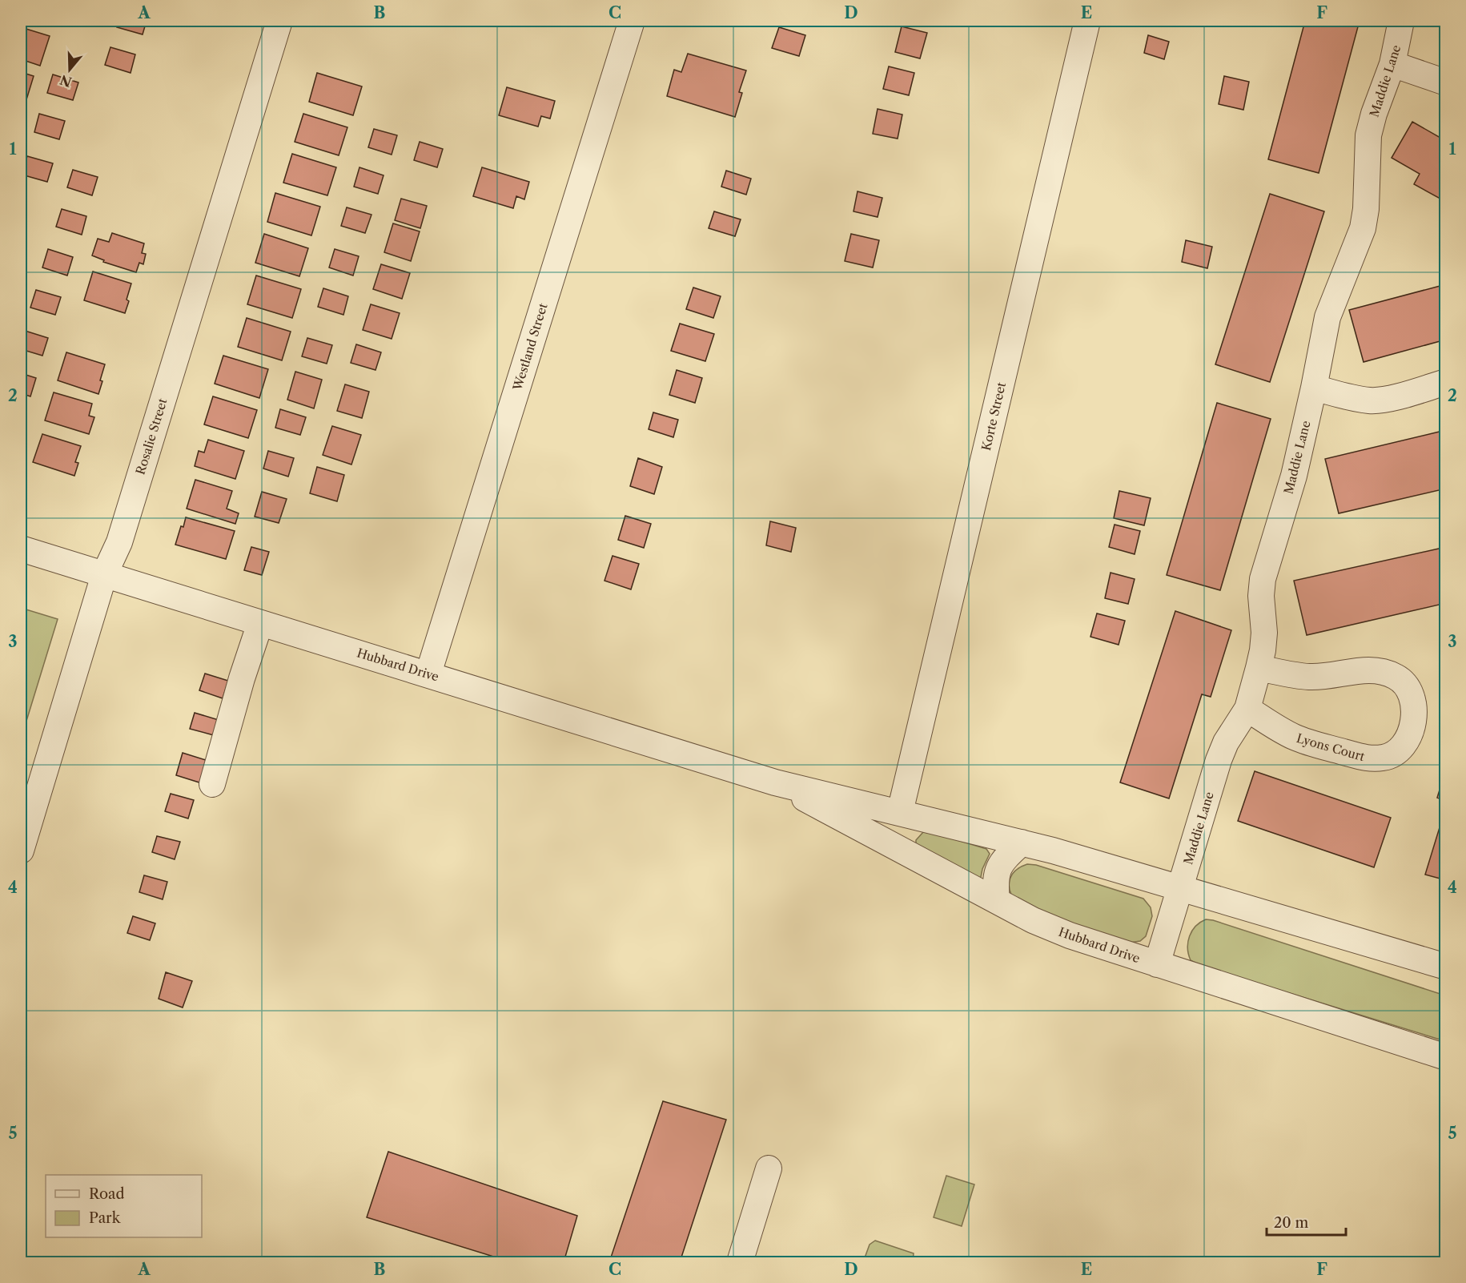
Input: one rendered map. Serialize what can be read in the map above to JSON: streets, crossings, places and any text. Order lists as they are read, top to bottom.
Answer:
{
  "streets": {
    "street": [
      "Maddie Lane",
      "Westland Street",
      "Korte Street",
      "Rosalie Street",
      "Hubbard Drive",
      "Lyons Court"
    ]
  },
  "crossings": [
    ["Maddie Lane", "Hubbard Drive"],
    ["Maddie Lane", "Lyons Court"],
    ["Westland Street", "Hubbard Drive"],
    ["Korte Street", "Hubbard Drive"],
    ["Rosalie Street", "Hubbard Drive"]
  ],
  "legend": ["Road", "Park"],
  "scale_bar": "20 m",
  "north": "bottom",
  "grid": {
    "columns": [
      "A",
      "B",
      "C",
      "D",
      "E",
      "F"
    ],
    "rows": [
      "1",
      "2",
      "3",
      "4",
      "5"
    ]
  }
}
